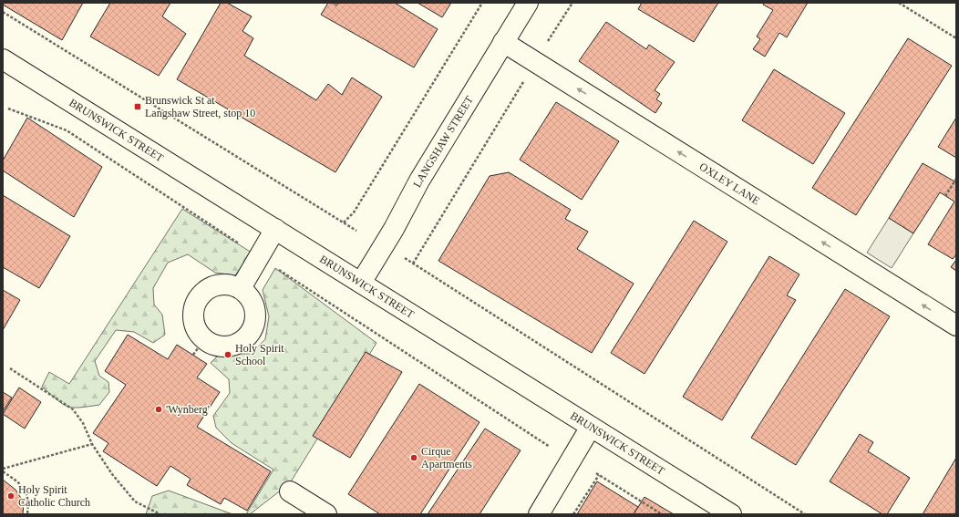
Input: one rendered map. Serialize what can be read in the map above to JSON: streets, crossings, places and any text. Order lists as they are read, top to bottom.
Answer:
{
  "streets": {
    "main road": ["BRUNSWICK STREET", "LANGSHAW STREET", "OXLEY LANE"]
  },
  "crossings": [
    ["BRUNSWICK STREET", "LANGSHAW STREET"],
    ["LANGSHAW STREET", "OXLEY LANE"]
  ],
  "one_way": ["OXLEY LANE"],
  "places": {
    "transit": ["Brunswick St at Langshaw Street, stop 10"],
    "other": [
      "Holy Spirit School",
      "'Wynberg'",
      "Cirque Apartments",
      "Holy Spirit Catholic Church"
    ]
  }
}
